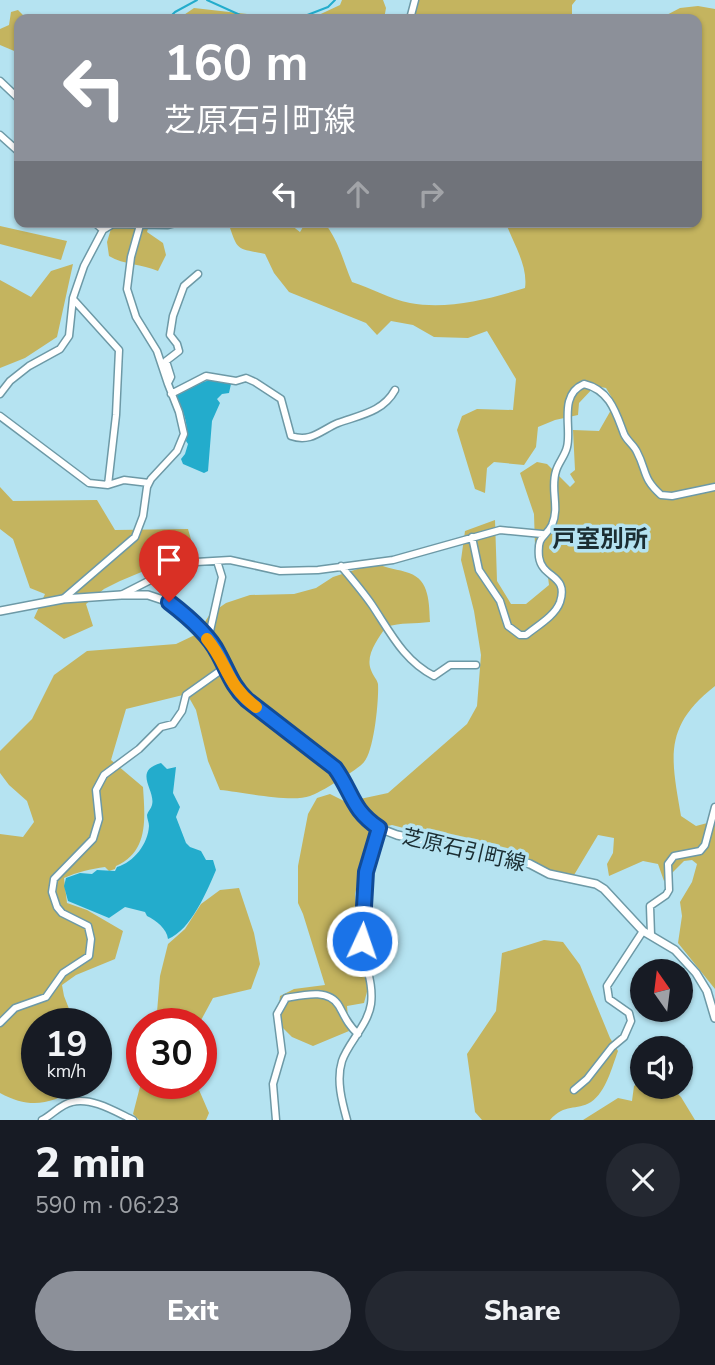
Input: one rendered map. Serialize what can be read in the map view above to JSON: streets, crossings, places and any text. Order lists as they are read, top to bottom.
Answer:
{
  "streets": {
    "main road": ["芝原石引町線"]
  },
  "districts": ["戸室別所"],
  "north": "top",
  "page": {
    "turn": ["160 m", "芝原石引町線"],
    "speed": "19 km/h",
    "limit": "30",
    "heading": ["2 min", "590 m · 06:23"],
    "buttons": ["Exit", "Share"]
  }
}
